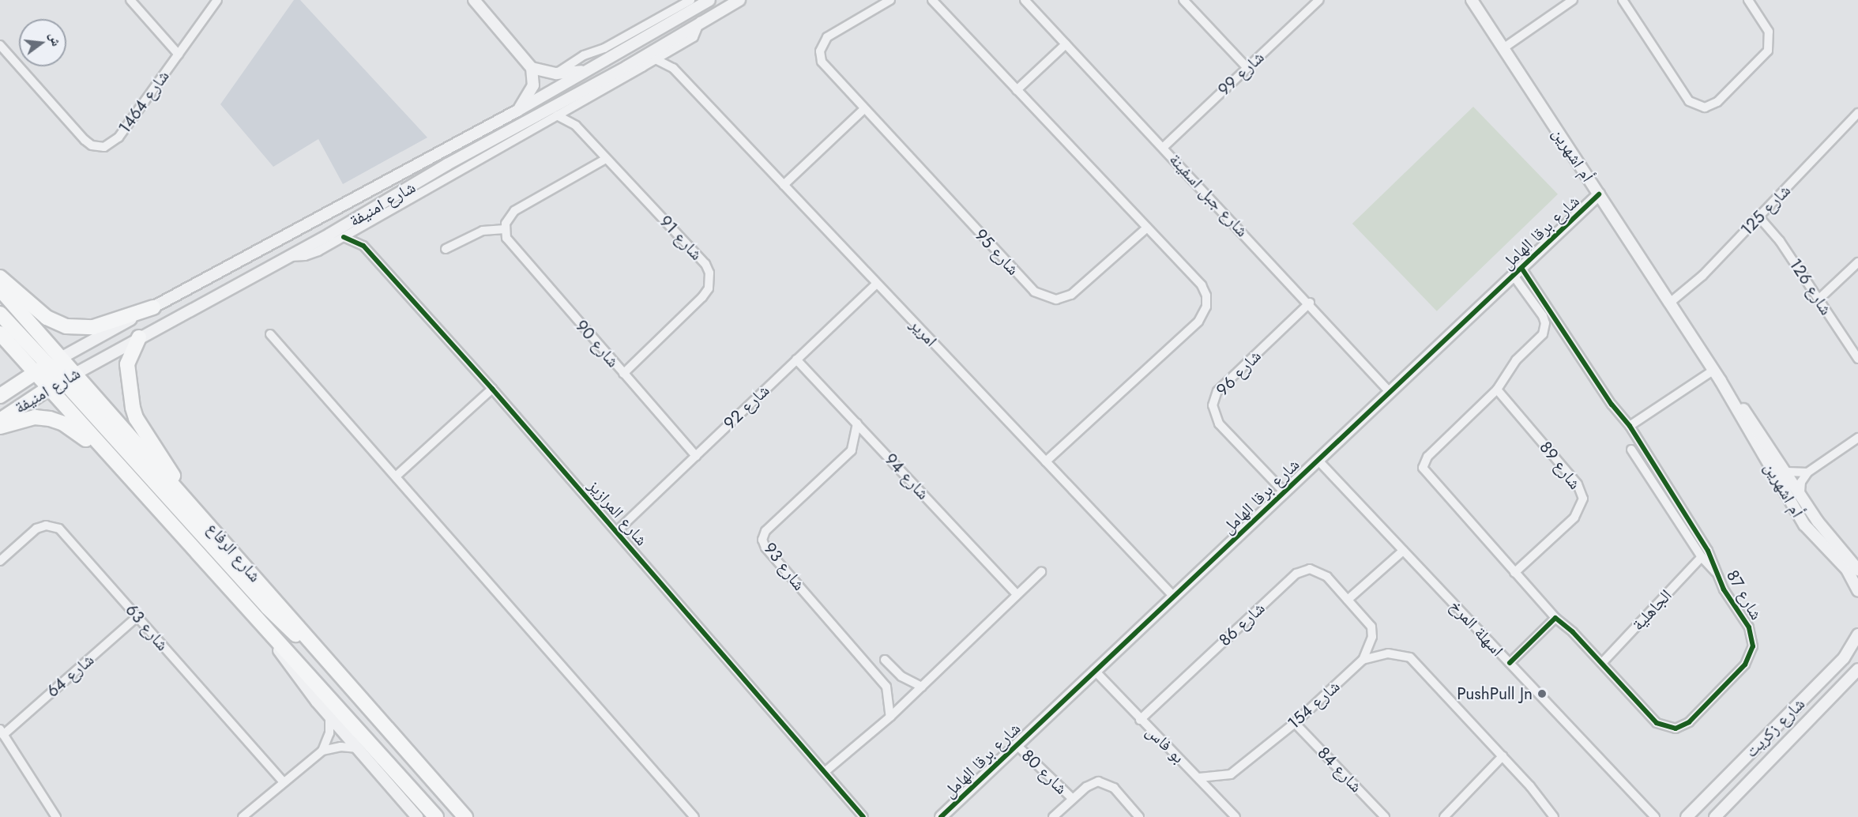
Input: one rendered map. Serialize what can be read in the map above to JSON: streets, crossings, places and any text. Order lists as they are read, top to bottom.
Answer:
{
  "streets": {
    "main road": ["شارع امنيفة", "شارع الرفاع"],
    "street": [
      "شارع 99",
      "شارع 1464",
      "أم اشهرين",
      "شارع جبل اسفينة",
      "شارع 125",
      "شارع برقا الهامل",
      "شارع 91",
      "شارع 95",
      "شارع 126",
      "امرير",
      "شارع 90",
      "شارع 96",
      "شارع 92",
      "شارع 89",
      "شارع 94",
      "شارع المرازيز",
      "شارع 93",
      "شارع 87",
      "الجاهلية",
      "شارع 86",
      "شارع 63",
      "اسهلة المرخ",
      "شارع 64",
      "شارع 154",
      "شارع زكريت",
      "بو فاس",
      "شارع 84",
      "شارع 80"
    ]
  },
  "crossings": [
    ["شارع 99", "شارع جبل اسفينة"],
    ["أم اشهرين", "شارع 125"],
    ["أم اشهرين", "شارع برقا الهامل"],
    ["شارع جبل اسفينة", "شارع برقا الهامل"],
    ["شارع جبل اسفينة", "شارع 96"],
    ["شارع امنيفة", "شارع الرفاع"],
    ["شارع 125", "شارع 126"],
    ["شارع برقا الهامل", "امرير"],
    ["شارع برقا الهامل", "شارع 96"],
    ["شارع برقا الهامل", "شارع 87"],
    ["شارع برقا الهامل", "اسهلة المرخ"],
    ["شارع برقا الهامل", "بو فاس"],
    ["شارع برقا الهامل", "شارع 80"],
    ["شارع 91", "شارع 90"],
    ["امرير", "شارع 92"],
    ["شارع 90", "شارع 92"],
    ["شارع 92", "شارع 94"],
    ["شارع 92", "شارع المرازيز"],
    ["شارع 89", "شارع 87"],
    ["شارع 94", "شارع 93"],
    ["شارع 87", "الجاهلية"],
    ["شارع 86", "شارع 154"],
    ["شارع 86", "بو فاس"],
    ["شارع 63", "شارع 64"],
    ["شارع 154", "بو فاس"],
    ["شارع 154", "شارع 84"]
  ],
  "places": ["PushPull Jn"],
  "north": "right"
}
